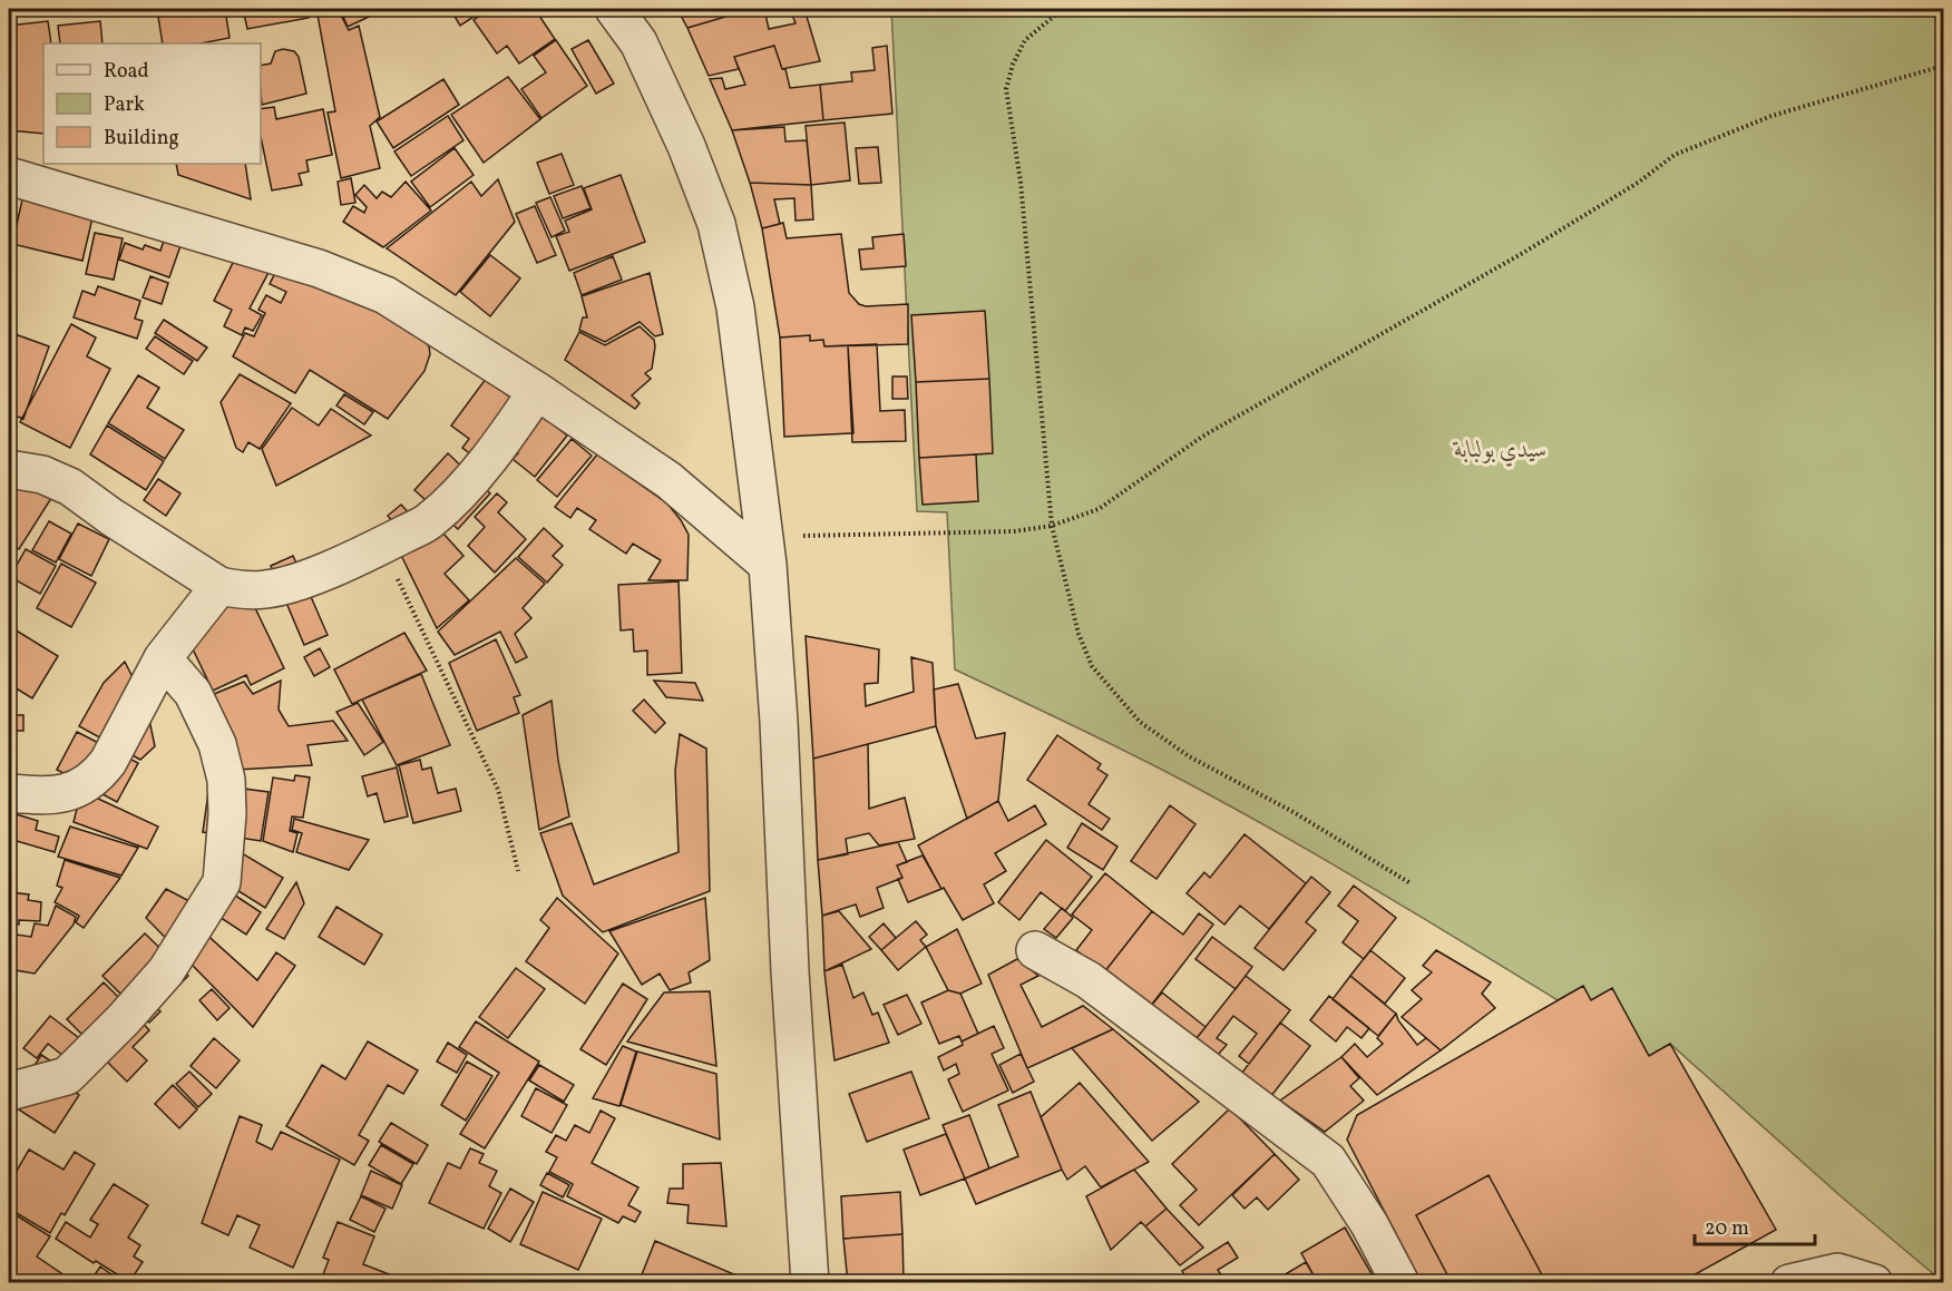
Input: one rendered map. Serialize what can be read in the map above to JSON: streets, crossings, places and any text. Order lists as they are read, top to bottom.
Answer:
{
  "parks": ["سيدي بولبابة"],
  "legend": ["Road", "Park", "Building"],
  "scale_bar": "20 m"
}
